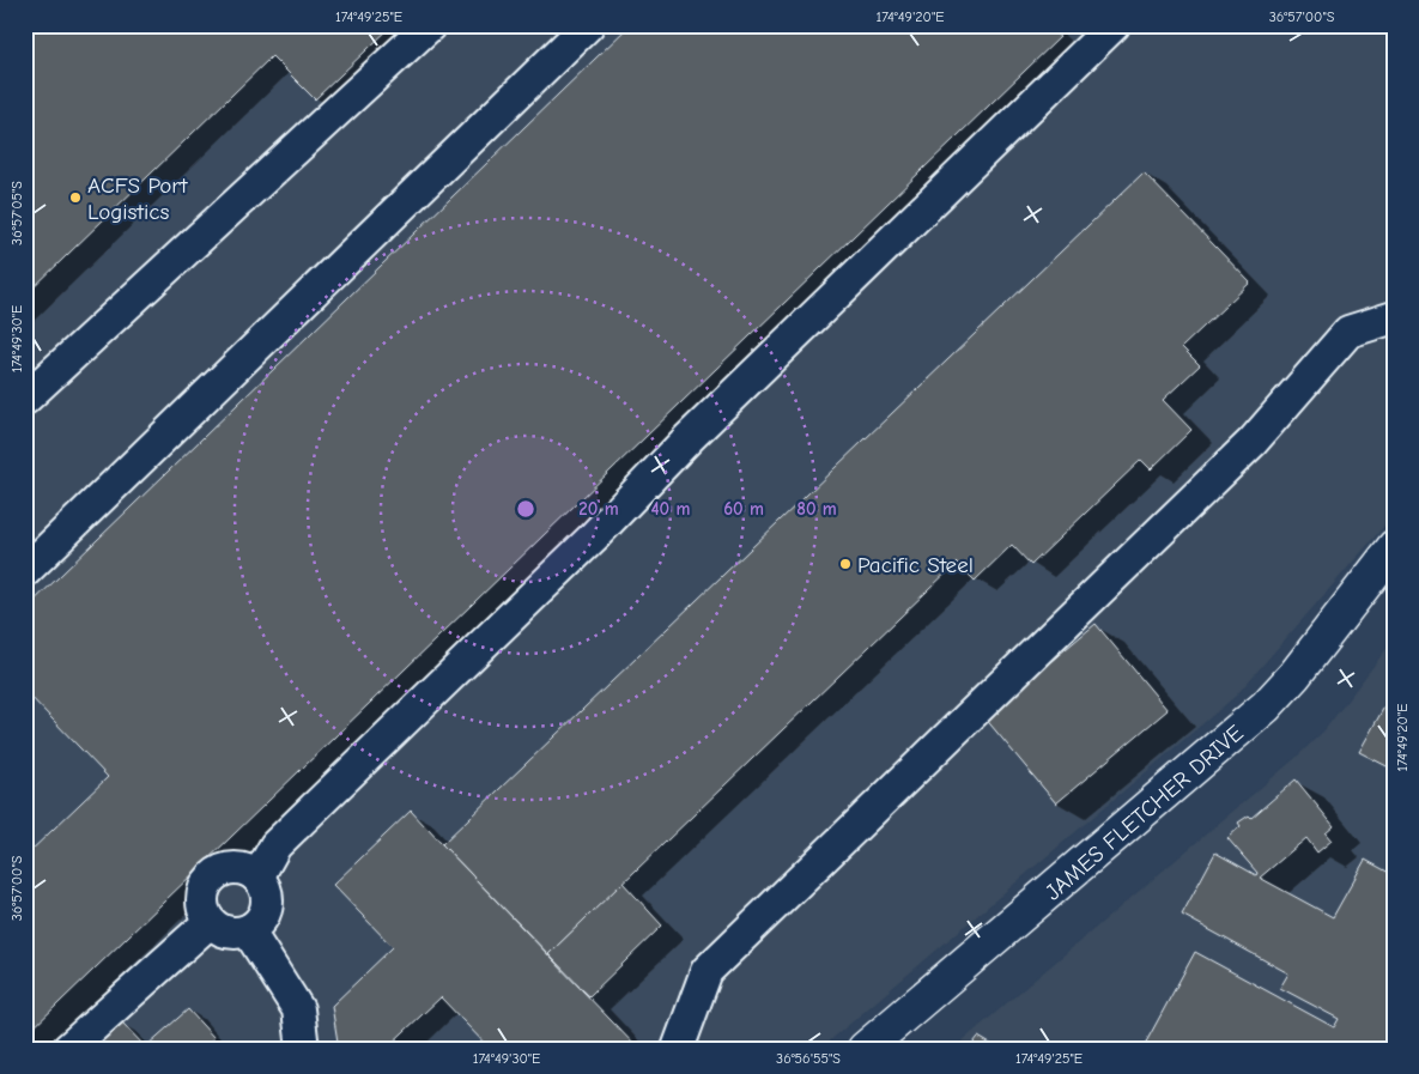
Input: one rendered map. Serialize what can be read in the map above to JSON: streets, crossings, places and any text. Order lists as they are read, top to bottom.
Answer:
{
  "streets": {
    "main road": ["JAMES FLETCHER DRIVE"]
  },
  "places": ["ACFS Port Logistics", "Pacific Steel"],
  "coordinates": [
    "174°49'25\"E",
    "174°49'20\"E",
    "36°57'00\"S",
    "36°57'05\"S",
    "174°49'30\"E",
    "36°56'55\"S"
  ],
  "rings": [
    "20 m",
    "40 m",
    "60 m",
    "80 m"
  ]
}
